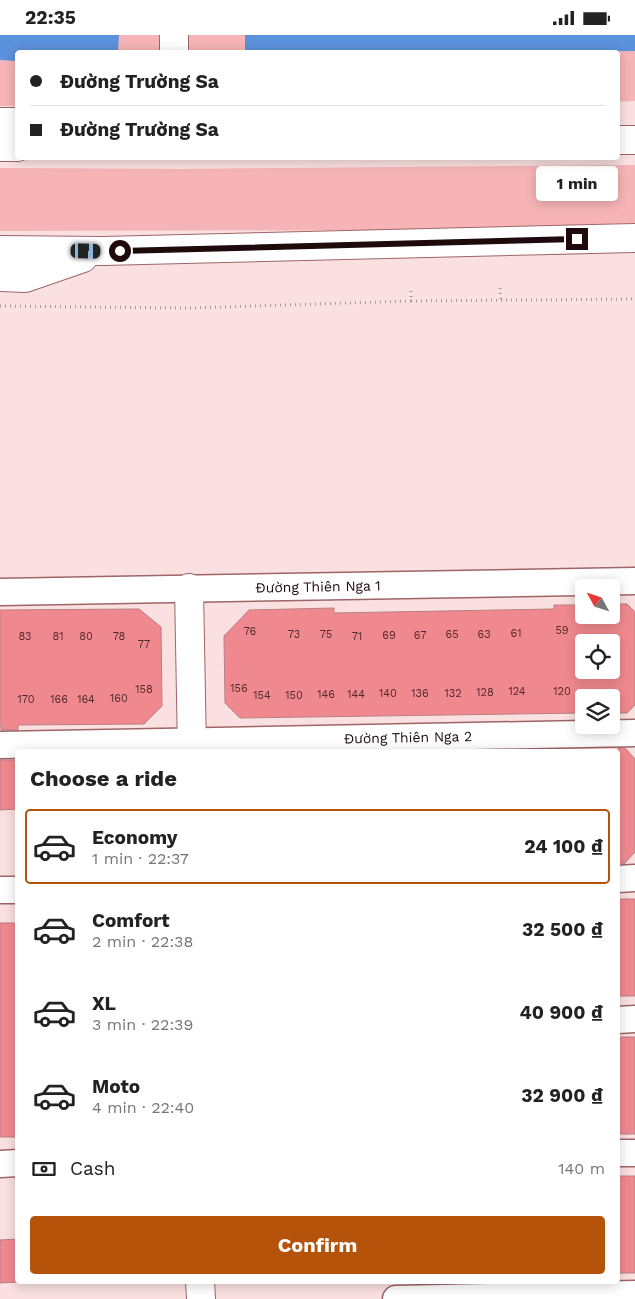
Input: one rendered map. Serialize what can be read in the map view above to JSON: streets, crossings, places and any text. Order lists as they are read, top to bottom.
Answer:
{
  "streets": {
    "street": ["Đường Thiên Nga 1", "Đường Thiên Nga 2"]
  },
  "house_numbers": [
    "59",
    "76",
    "61",
    "73",
    "75",
    "65",
    "63",
    "69",
    "67",
    "83",
    "81",
    "80",
    "78",
    "71",
    "77",
    "156",
    "158",
    "124",
    "120",
    "128",
    "140",
    "136",
    "132",
    "146",
    "144",
    "154",
    "150",
    "160",
    "170",
    "166",
    "164"
  ],
  "north": "top left",
  "page": {
    "status": "22:35",
    "banner": ["Đường Trường Sa", "Đường Trường Sa"],
    "bubble": "1 min",
    "heading": "Choose a ride",
    "list": [
      {
        "name": "Economy",
        "note": "1 min · 22:37",
        "value": "24 100 ₫"
      },
      {
        "name": "Comfort",
        "note": "2 min · 22:38",
        "value": "32 500 ₫"
      },
      {
        "name": "XL",
        "note": "3 min · 22:39",
        "value": "40 900 ₫"
      },
      {
        "name": "Moto",
        "note": "4 min · 22:40",
        "value": "32 900 ₫"
      }
    ],
    "pay": ["Cash", "140 m"],
    "buttons": "Confirm"
  }
}
